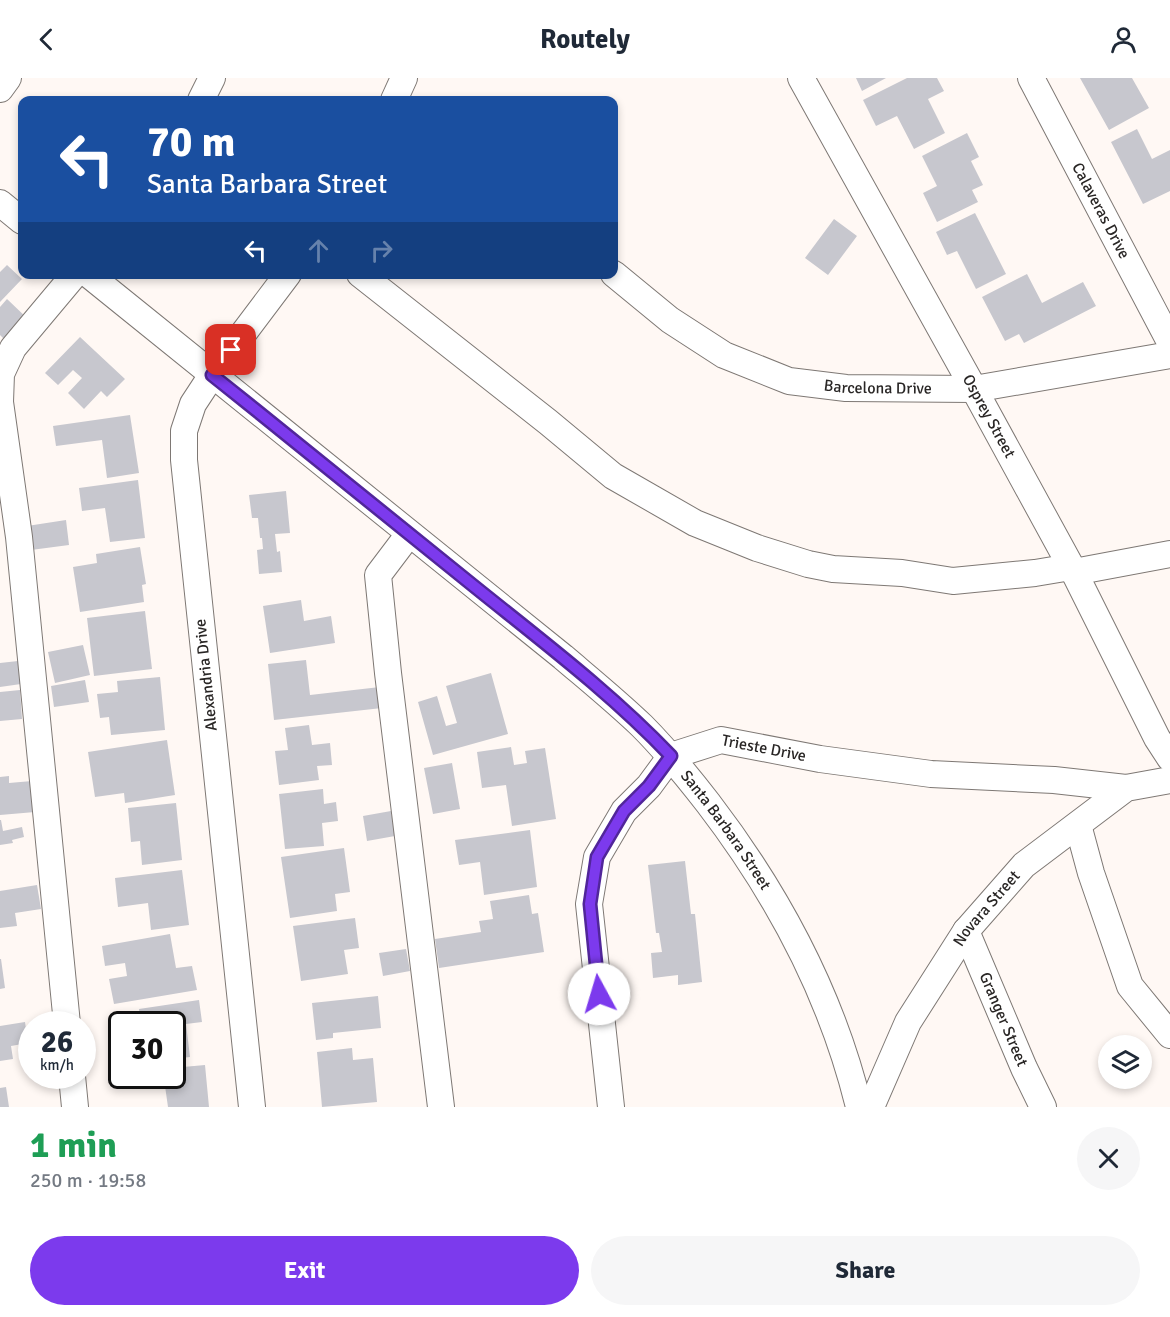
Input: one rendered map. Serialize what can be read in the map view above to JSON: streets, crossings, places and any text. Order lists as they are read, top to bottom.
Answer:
{
  "streets": {
    "street": [
      "Calaveras Drive",
      "Barcelona Drive",
      "Osprey Street",
      "Alexandria Drive",
      "Trieste Drive",
      "Santa Barbara Street",
      "Novara Street",
      "Granger Street"
    ]
  },
  "crossings": [
    ["Barcelona Drive", "Osprey Street"],
    ["Alexandria Drive", "Santa Barbara Street"],
    ["Trieste Drive", "Santa Barbara Street"],
    ["Trieste Drive", "Novara Street"],
    ["Novara Street", "Granger Street"]
  ],
  "page": {
    "header": "Routely",
    "turn": ["70 m", "Santa Barbara Street"],
    "speed": "26 km/h",
    "limit": "30",
    "heading": ["1 min", "250 m · 19:58"],
    "buttons": ["Exit", "Share"]
  }
}
